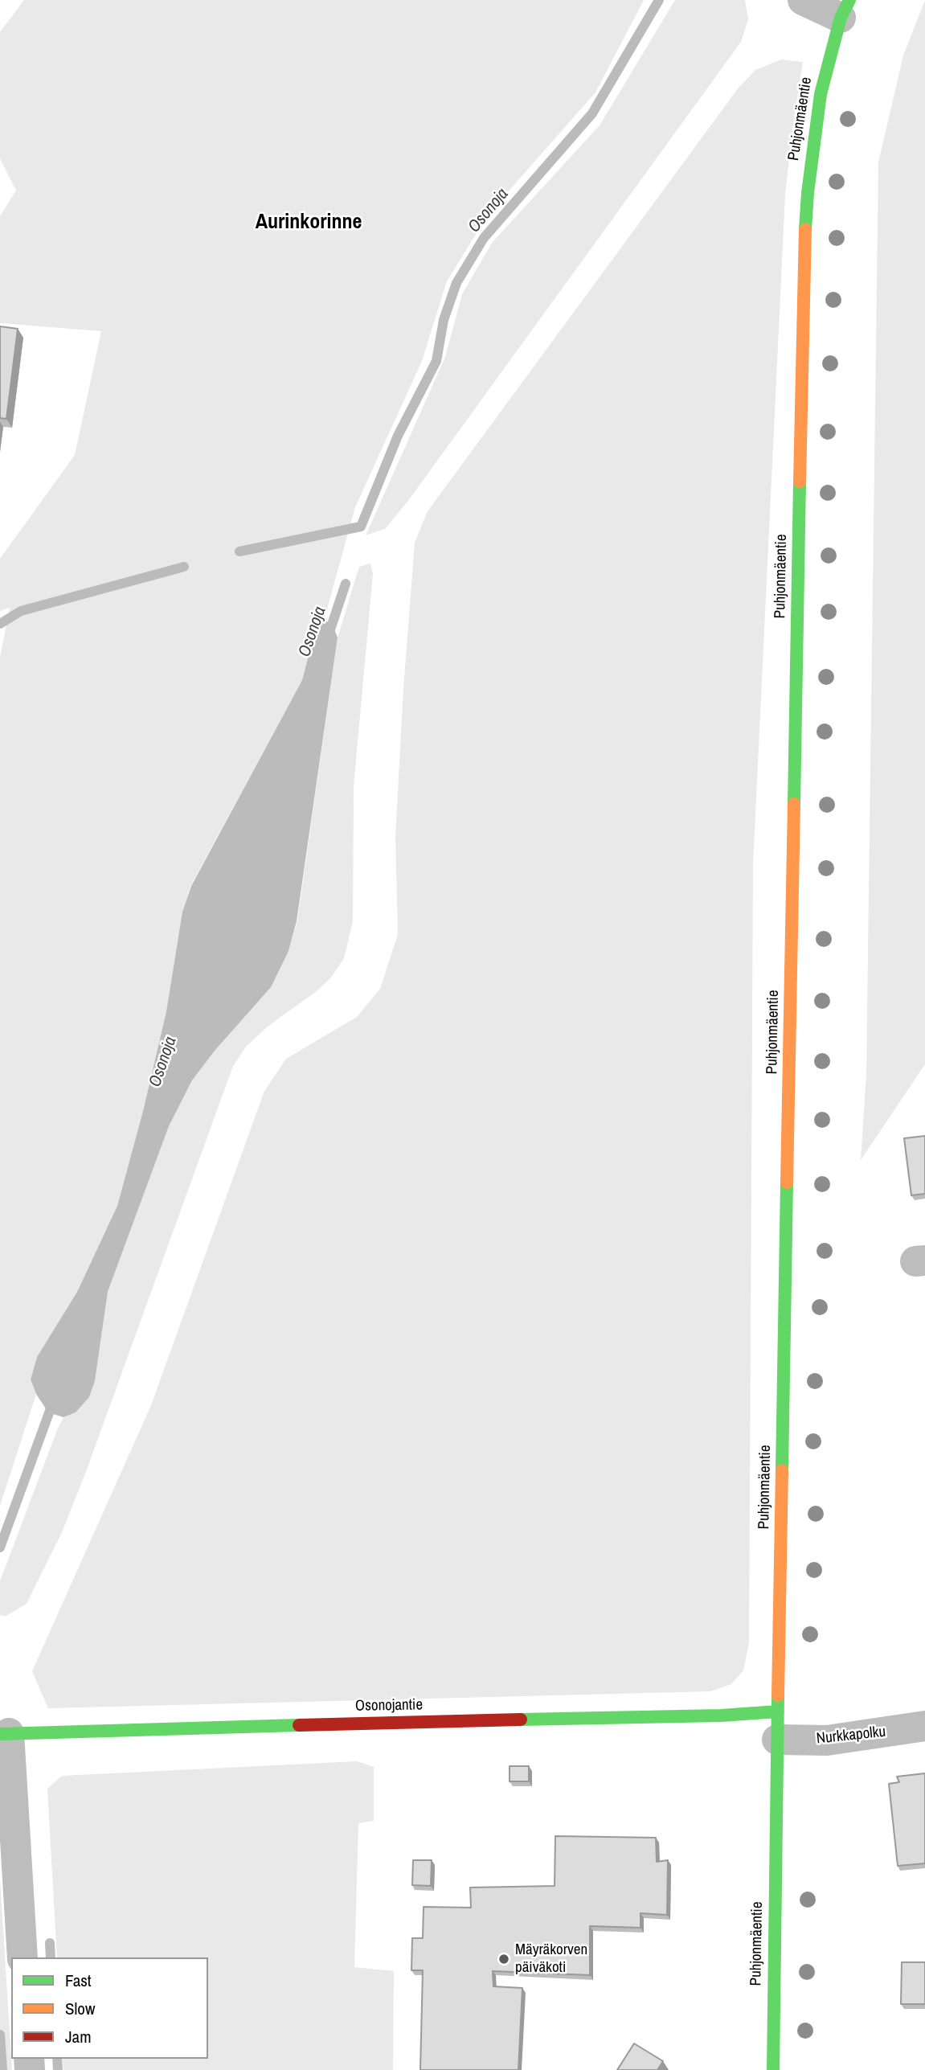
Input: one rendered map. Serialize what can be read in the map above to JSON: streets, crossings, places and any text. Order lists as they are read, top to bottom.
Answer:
{
  "streets": {
    "street": ["Puhjonmäentie", "Osonojantie", "Nurkkapolku"]
  },
  "crossings": [
    ["Puhjonmäentie", "Osonojantie"],
    ["Puhjonmäentie", "Nurkkapolku"],
    ["Osonojantie", "Nurkkapolku"]
  ],
  "districts": ["Aurinkorinne"],
  "water": ["Osonoja"],
  "places": ["Mäyräkorven päiväkoti"],
  "legend": ["Fast", "Slow", "Jam"]
}
